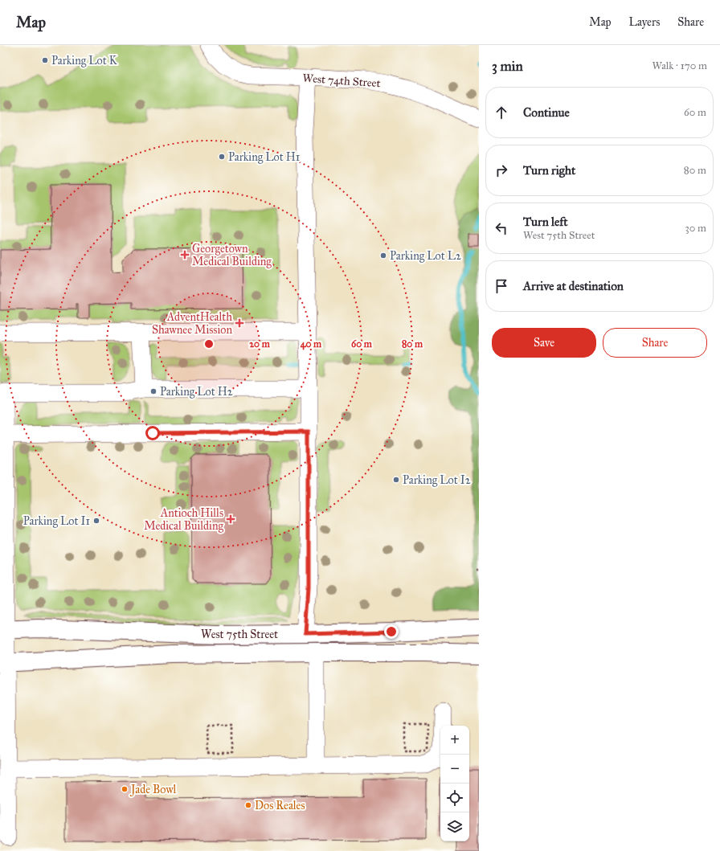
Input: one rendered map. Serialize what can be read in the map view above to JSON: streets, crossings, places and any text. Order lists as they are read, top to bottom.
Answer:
{
  "streets": {
    "main road": ["West 75th Street"],
    "street": ["West 74th Street"]
  },
  "places": {
    "other": [
      "Parking Lot K",
      "Parking Lot H1",
      "Parking Lot L2",
      "Parking Lot H2",
      "Parking Lot I2",
      "Parking Lot I1",
      "Jade Bowl",
      "Dos Reales"
    ],
    "health": ["Georgetown Medical Building", "AdventHealth Shawnee Mission", "Antioch Hills Medical Building"]
  },
  "page": {
    "header": "Map",
    "nav": ["Map", "Layers", "Share"],
    "heading": ["3 min", "Walk · 170 m"],
    "list": [
      ["Continue", "60 m"],
      ["Turn right", "80 m"],
      ["Turn left", "West 75th Street", "30 m"],
      "Arrive at destination"
    ],
    "buttons": ["Save", "Share"],
    "map_buttons": ["+", "−"]
  },
  "rings": [
    "20 m",
    "40 m",
    "60 m",
    "80 m"
  ]
}
